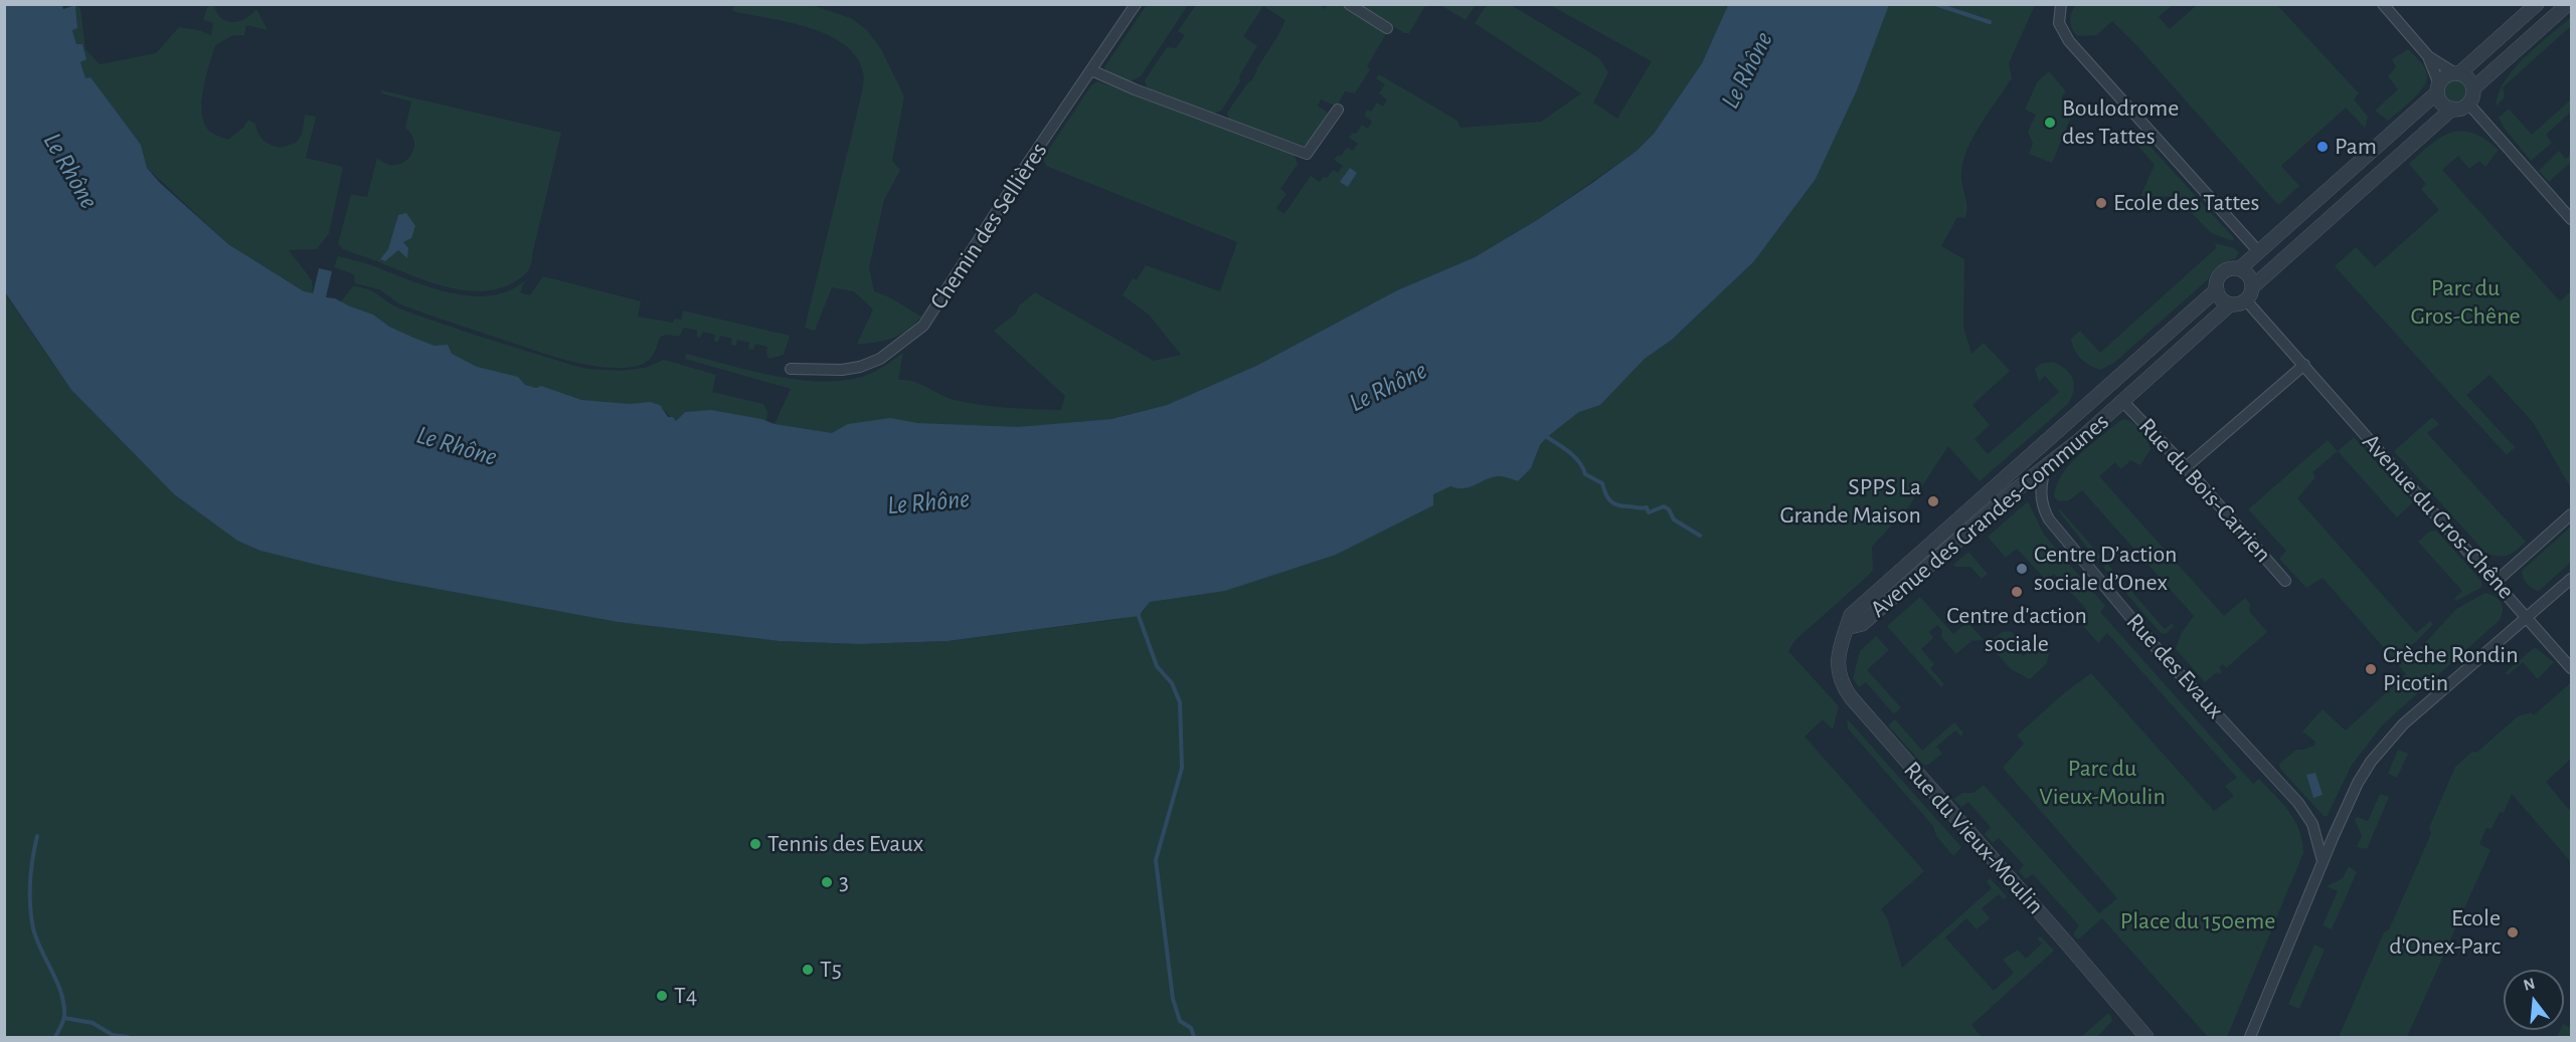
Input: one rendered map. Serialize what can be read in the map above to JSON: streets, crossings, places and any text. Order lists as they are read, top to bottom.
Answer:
{
  "streets": {
    "street": [
      "Chemin des Sellières",
      "Rue du Bois-Carrien",
      "Avenue des Grandes-Communes",
      "Avenue du Gros-Chêne",
      "Rue des Evaux",
      "Rue du Vieux-Moulin"
    ]
  },
  "crossings": [
    ["Rue du Bois-Carrien", "Avenue des Grandes-Communes"],
    ["Avenue des Grandes-Communes", "Avenue du Gros-Chêne"],
    ["Avenue des Grandes-Communes", "Rue des Evaux"],
    ["Avenue des Grandes-Communes", "Rue du Vieux-Moulin"]
  ],
  "water": ["Le Rhône"],
  "parks": ["Parc du Gros-Chêne", "Parc du Vieux-Moulin", "Place du 150eme"],
  "places": [
    "Boulodrome des Tattes",
    "Pam",
    "Ecole des Tattes",
    "SPPS La Grande Maison",
    "Centre D’action sociale d’Onex",
    "Centre d'action sociale",
    "Crèche Rondin Picotin",
    "Tennis des Evaux",
    "3",
    "Ecole d'Onex-Parc",
    "T5",
    "T4"
  ],
  "north": "top"
}
